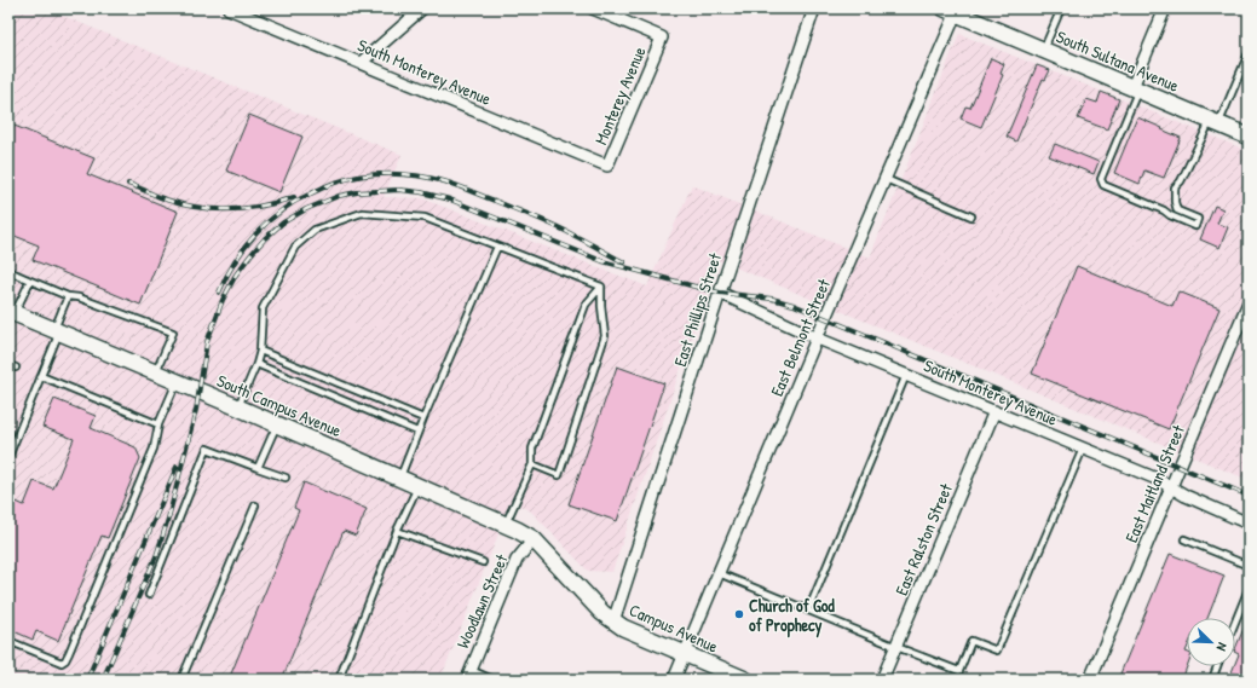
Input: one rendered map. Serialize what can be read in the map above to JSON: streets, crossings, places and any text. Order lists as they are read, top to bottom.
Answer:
{
  "streets": {
    "street": [
      "South Sultana Avenue",
      "South Monterey Avenue",
      "Monterey Avenue",
      "East Phillips Street",
      "East Belmont Street",
      "South Campus Avenue",
      "East Maitland Street",
      "East Ralston Street",
      "Woodlawn Street",
      "Campus Avenue"
    ]
  },
  "crossings": [
    ["South Sultana Avenue", "East Belmont Street"],
    ["South Monterey Avenue", "Monterey Avenue"],
    ["South Monterey Avenue", "East Phillips Street"],
    ["South Monterey Avenue", "East Belmont Street"],
    ["South Monterey Avenue", "East Maitland Street"],
    ["South Monterey Avenue", "East Ralston Street"],
    ["East Phillips Street", "Campus Avenue"],
    ["East Belmont Street", "Campus Avenue"],
    ["South Campus Avenue", "Woodlawn Street"],
    ["South Campus Avenue", "Campus Avenue"],
    ["Woodlawn Street", "Campus Avenue"]
  ],
  "places": ["Church of God of Prophecy"],
  "north": "bottom right"
}
